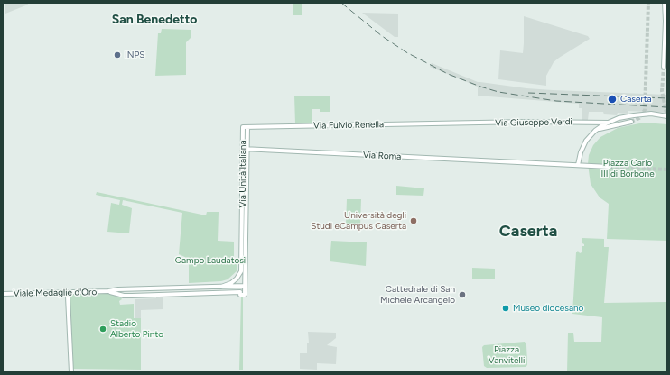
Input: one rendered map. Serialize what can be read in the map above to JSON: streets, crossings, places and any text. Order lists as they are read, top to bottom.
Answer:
{
  "streets": {
    "main road": [
      "Via Giuseppe Verdi",
      "Via Fulvio Renella",
      "Via Roma",
      "Via Unità Italiana",
      "Viale Medaglie d'Oro"
    ]
  },
  "crossings": [
    ["Via Giuseppe Verdi", "Via Fulvio Renella"],
    ["Via Fulvio Renella", "Via Unità Italiana"],
    ["Via Roma", "Via Unità Italiana"],
    ["Via Unità Italiana", "Viale Medaglie d'Oro"]
  ],
  "districts": ["San Benedetto", "Caserta"],
  "parks": ["Piazza Carlo III di Borbone", "Campo Laudatosì", "Piazza Vanvitelli"],
  "places": [
    "INPS",
    "Caserta",
    "Università degli Studi eCampus Caserta",
    "Cattedrale di San Michele Arcangelo",
    "Museo diocesano",
    "Stadio Alberto Pinto"
  ]
}
